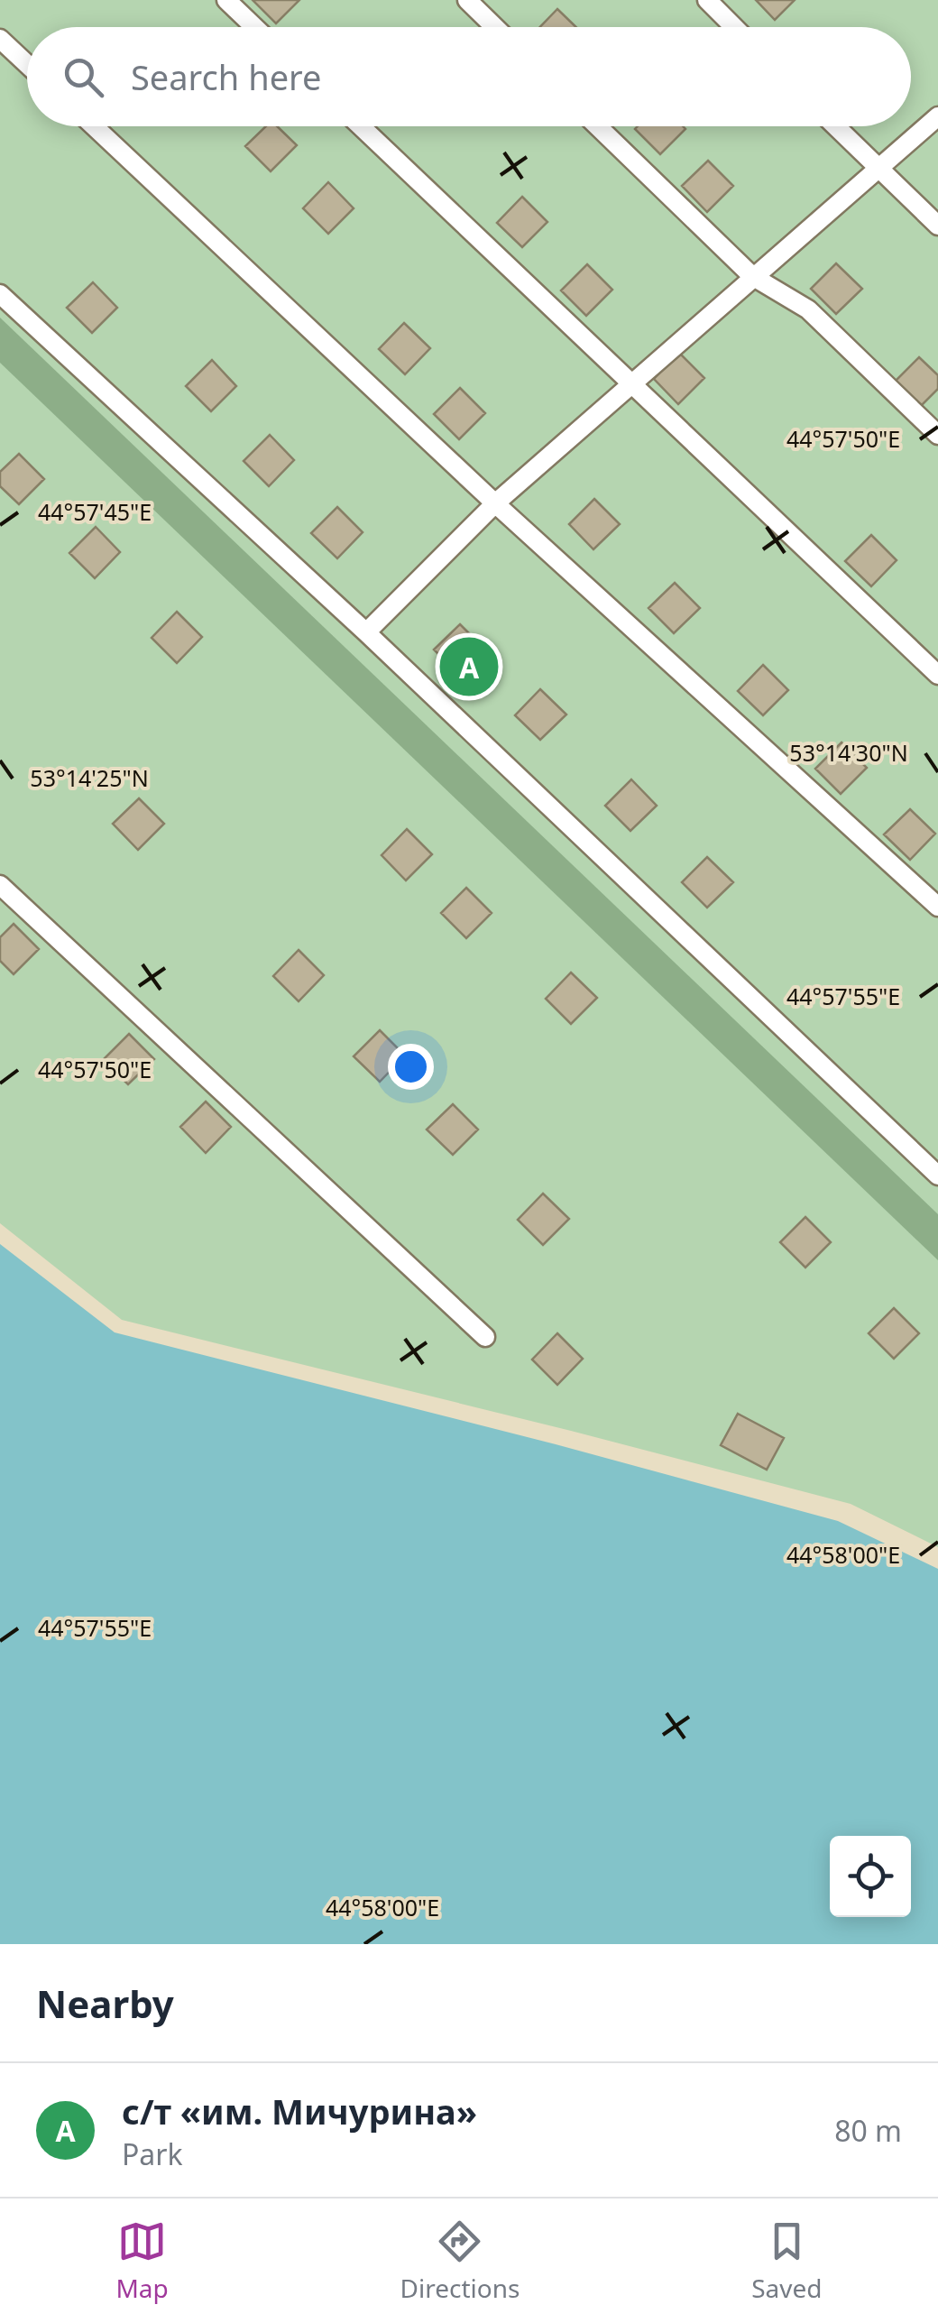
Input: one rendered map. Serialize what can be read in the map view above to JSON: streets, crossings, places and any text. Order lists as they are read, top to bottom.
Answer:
{
  "page": {
    "search": "Search here",
    "pins": "A",
    "heading": "Nearby",
    "list": [
      {
        "mark": "A",
        "name": "с/т «им. Мичурина»",
        "note": "Park",
        "value": "80 m"
      }
    ],
    "nav": ["Map", "Directions", "Saved"]
  },
  "coordinates": [
    "44°57'50\"E",
    "44°57'45\"E",
    "53°14'30\"N",
    "53°14'25\"N",
    "44°57'55\"E",
    "44°58'00\"E"
  ]
}
